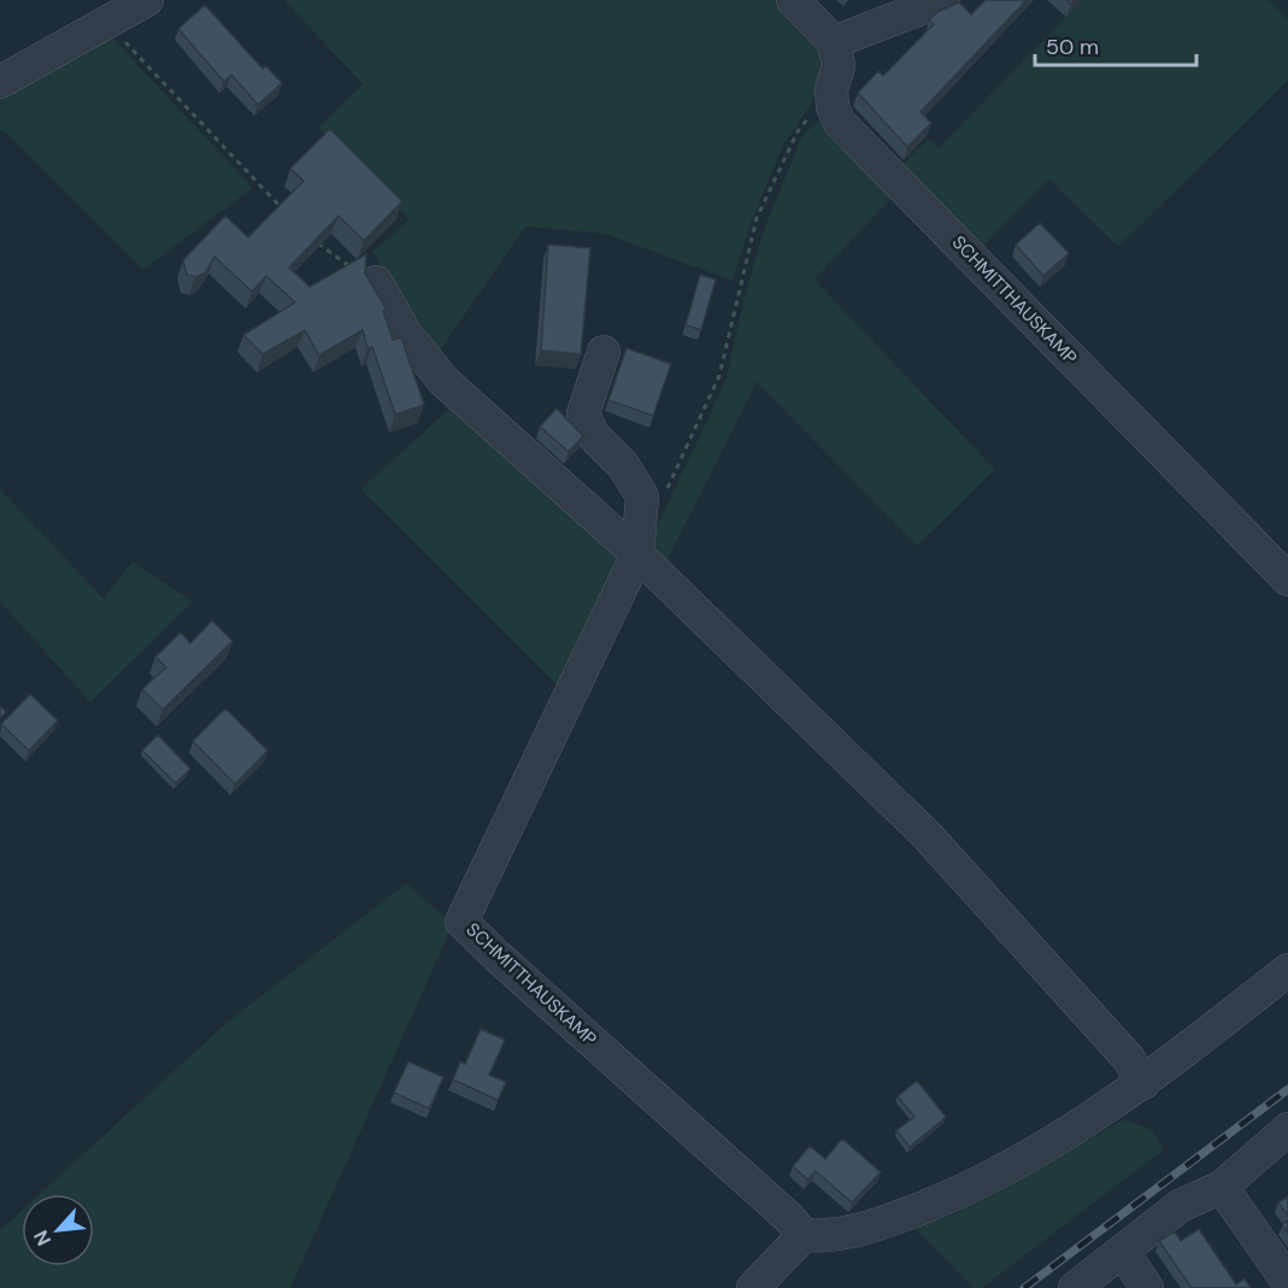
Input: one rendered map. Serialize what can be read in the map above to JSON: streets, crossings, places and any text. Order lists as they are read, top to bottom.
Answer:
{
  "streets": {
    "street": ["SCHMITTHAUSKAMP"]
  },
  "scale_bar": "50 m",
  "north": "bottom left"
}
